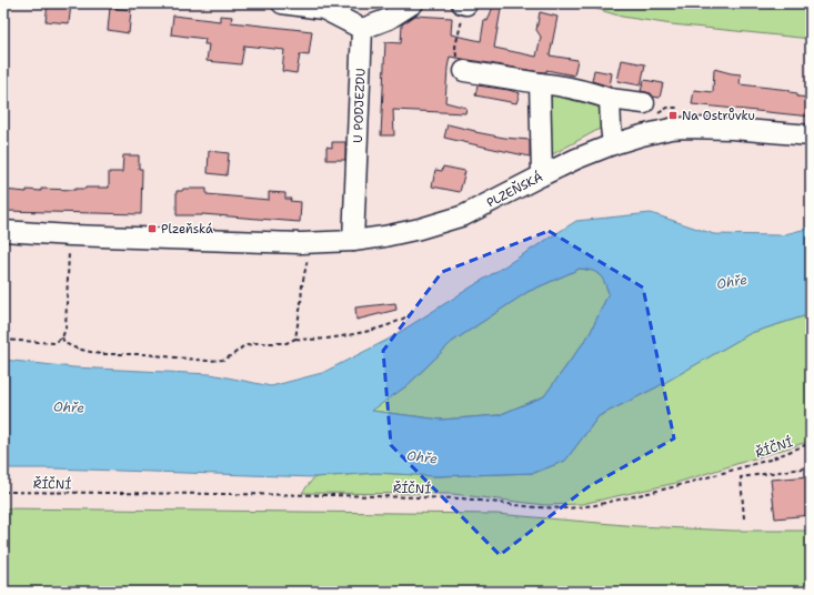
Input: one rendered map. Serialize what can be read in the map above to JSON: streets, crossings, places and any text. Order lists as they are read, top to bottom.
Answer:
{
  "streets": {
    "street": ["U PODJEZDU", "PLZEŇSKÁ"],
    "path": ["ŘÍČNÍ"]
  },
  "crossings": [
    ["U PODJEZDU", "PLZEŇSKÁ"]
  ],
  "water": ["Ohře"],
  "places": {
    "transit": ["Na Ostrůvku", "Plzeňská"]
  }
}
